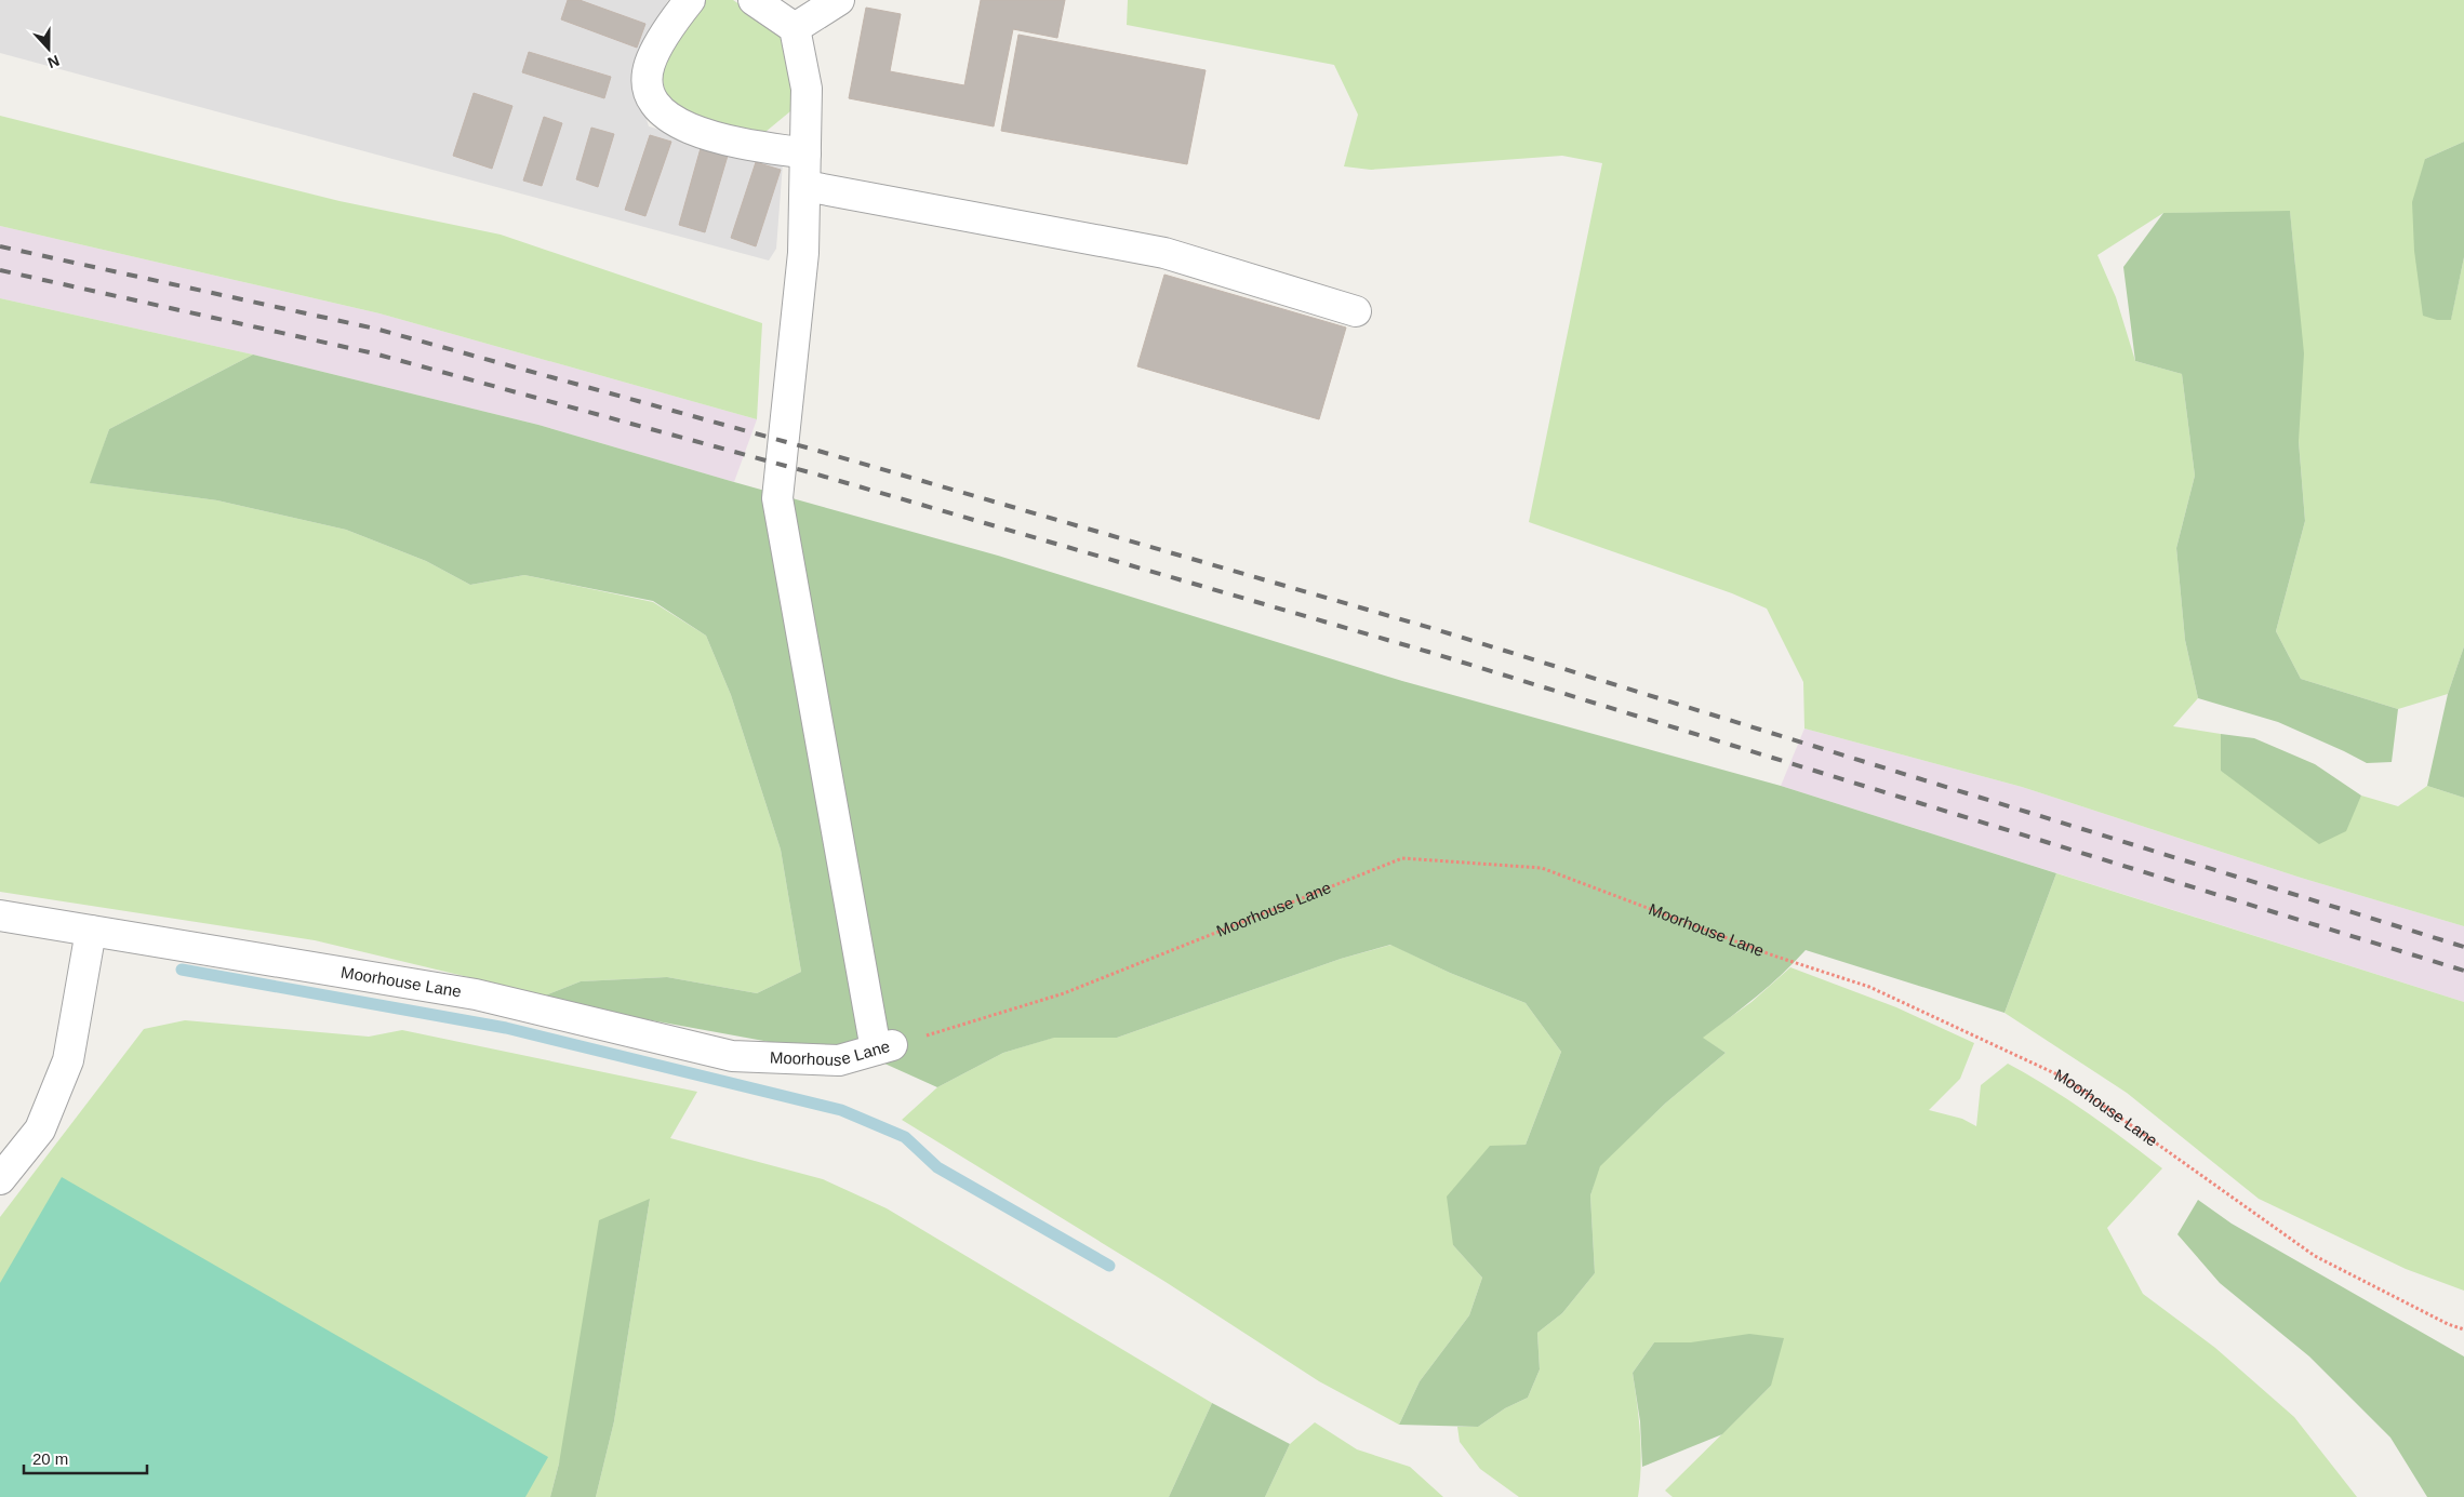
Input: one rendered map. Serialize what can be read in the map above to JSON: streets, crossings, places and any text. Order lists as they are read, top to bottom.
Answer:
{
  "streets": {
    "street": ["Moorhouse Lane"]
  },
  "scale_bar": "20 m",
  "north": "bottom"
}
